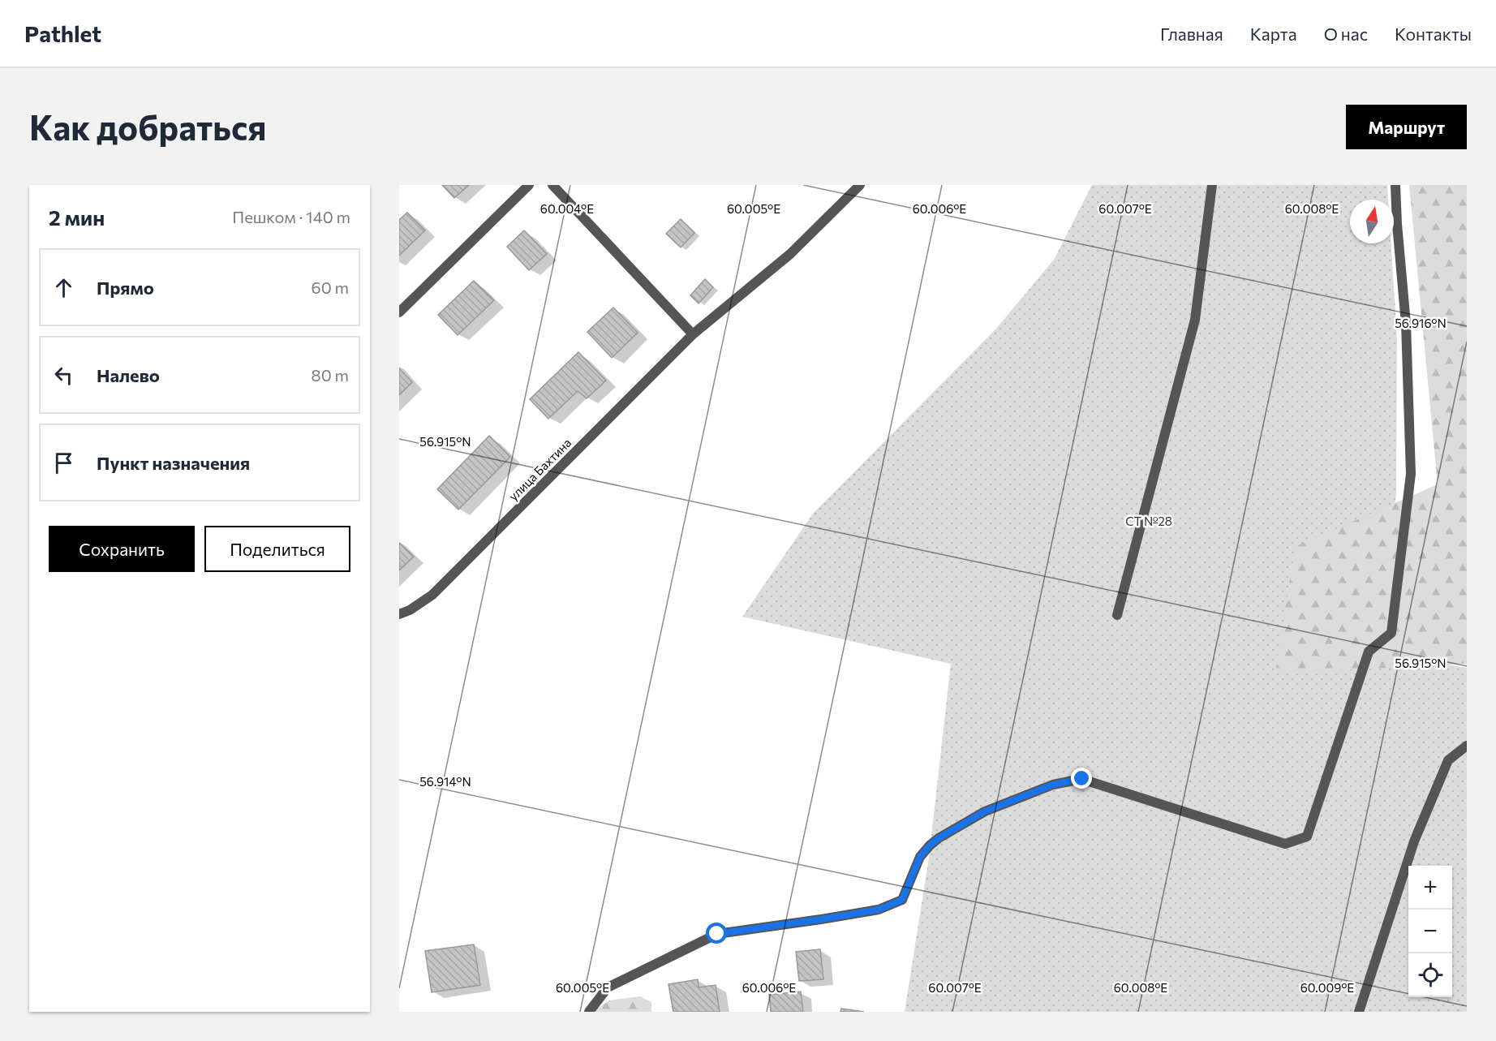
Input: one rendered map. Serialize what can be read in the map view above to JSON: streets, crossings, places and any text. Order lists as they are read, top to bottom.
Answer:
{
  "streets": {
    "street": ["улица Бахтина"]
  },
  "parks": ["СТ №28"],
  "north": "top",
  "page": {
    "header": "Pathlet",
    "nav": [
      "Главная",
      "Карта",
      "О нас",
      "Контакты"
    ],
    "buttons": [
      "Маршрут",
      ["Сохранить", "Поделиться"]
    ],
    "title": "Как добраться",
    "heading": ["2 мин", "Пешком · 140 m"],
    "list": [
      ["Прямо", "60 m"],
      ["Налево", "80 m"],
      "Пункт назначения"
    ],
    "map_buttons": ["+", "−"]
  },
  "coordinates": [
    "60.004°E",
    "60.005°E",
    "60.006°E",
    "60.007°E",
    "60.008°E",
    "56.916°N",
    "56.915°N",
    "56.914°N",
    "60.009°E"
  ]
}
